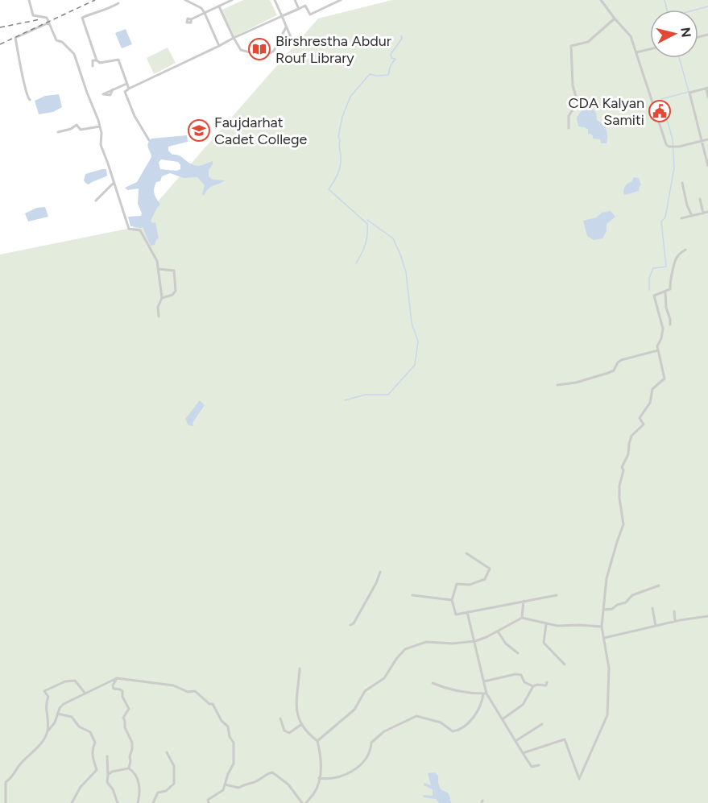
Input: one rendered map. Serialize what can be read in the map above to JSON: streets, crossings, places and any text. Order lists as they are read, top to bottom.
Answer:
{
  "places": {
    "library": ["Birshrestha Abdur Rouf Library"],
    "public building": ["CDA Kalyan Samiti"],
    "school or university": ["Faujdarhat Cadet College"]
  },
  "north": "right"
}
